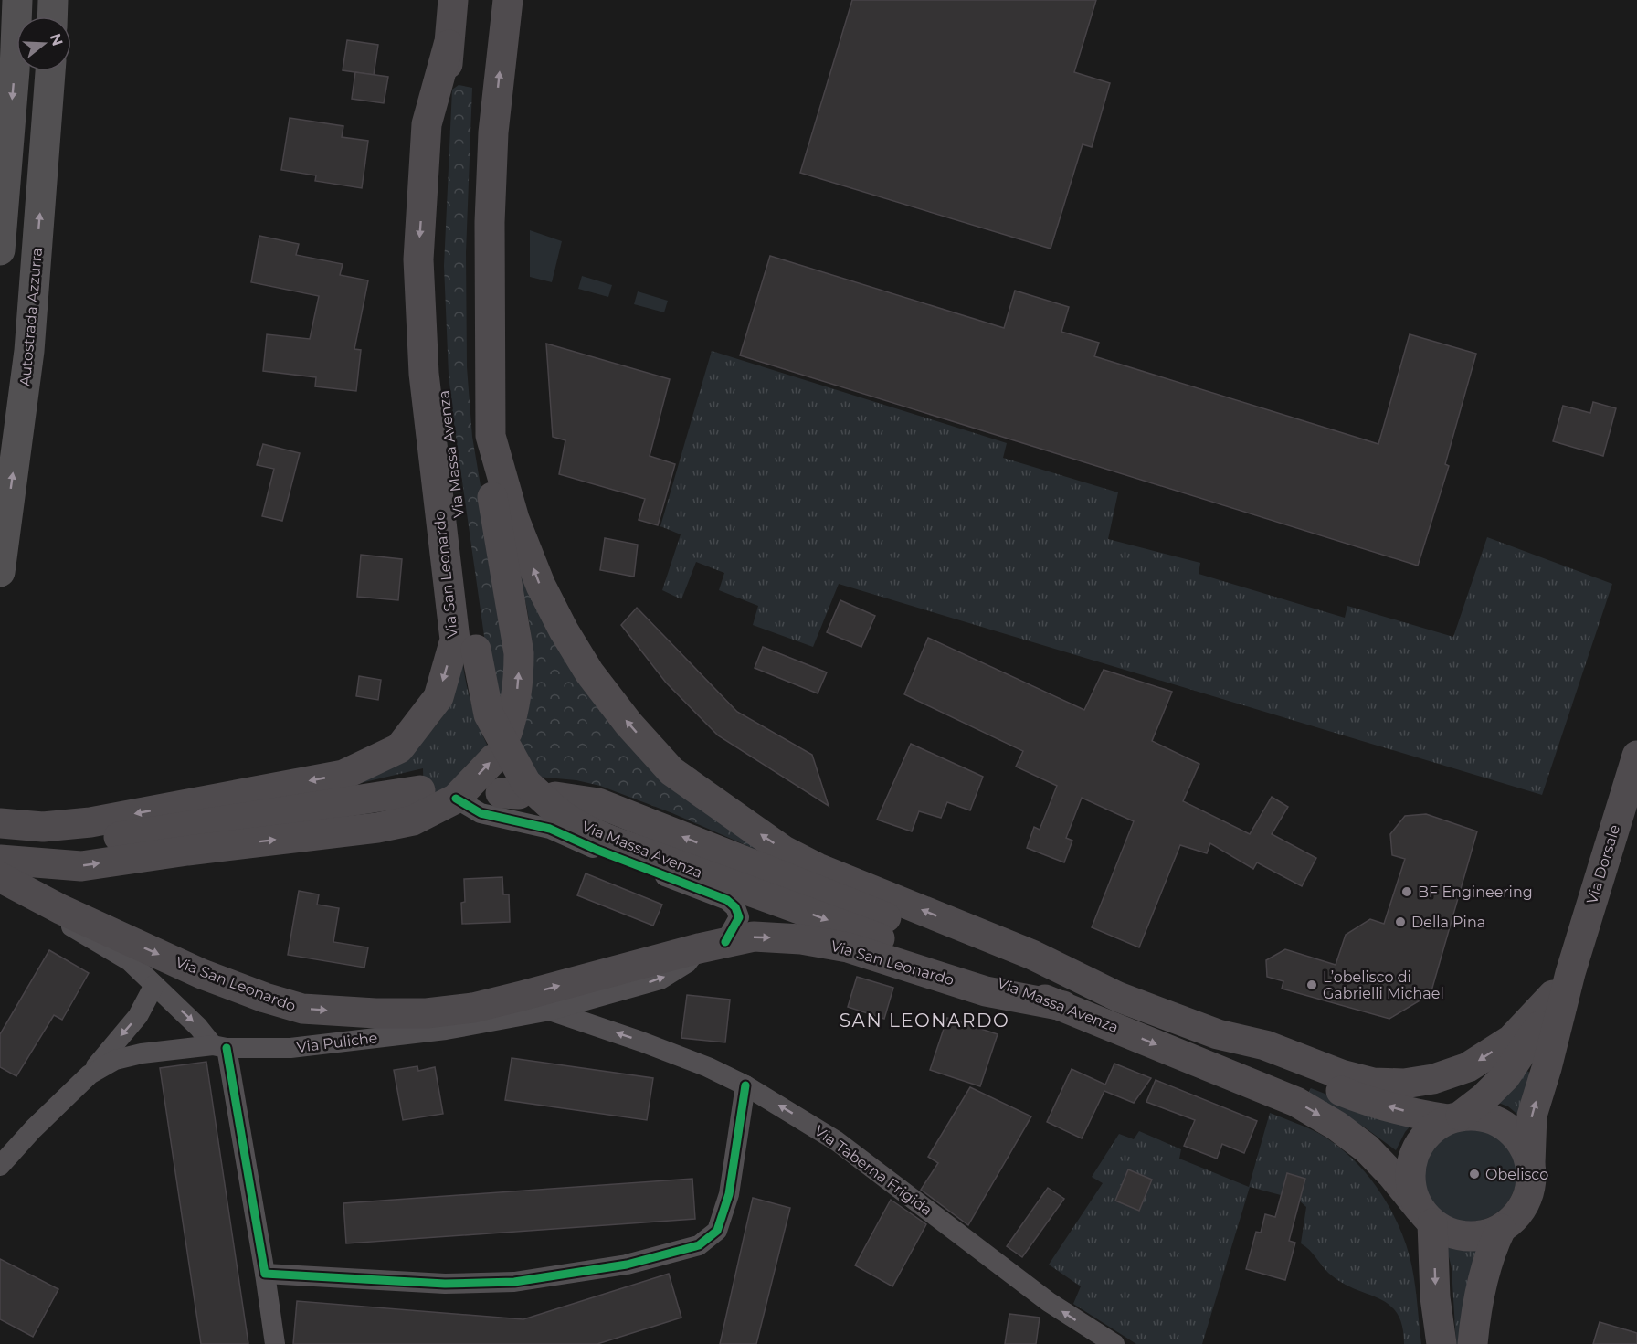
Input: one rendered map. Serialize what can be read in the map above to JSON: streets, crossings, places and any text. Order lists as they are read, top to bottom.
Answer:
{
  "streets": {
    "highway": ["Autostrada Azzurra"],
    "main road": ["Via Massa Avenza", "Via San Leonardo", "Via Dorsale"],
    "street": ["Via Puliche", "Via Taberna Frigida"]
  },
  "crossings": [
    ["Via Massa Avenza", "Via San Leonardo"],
    ["Via Massa Avenza", "Via Dorsale"],
    ["Via San Leonardo", "Via Puliche"],
    ["Via Puliche", "Via Taberna Frigida"]
  ],
  "one_way": ["Via Taberna Frigida"],
  "districts": ["SAN LEONARDO"],
  "places": [
    "BF Engineering",
    "Della Pina",
    "L’obelisco di Gabrielli Michael",
    "Obelisco"
  ],
  "north": "right"
}
